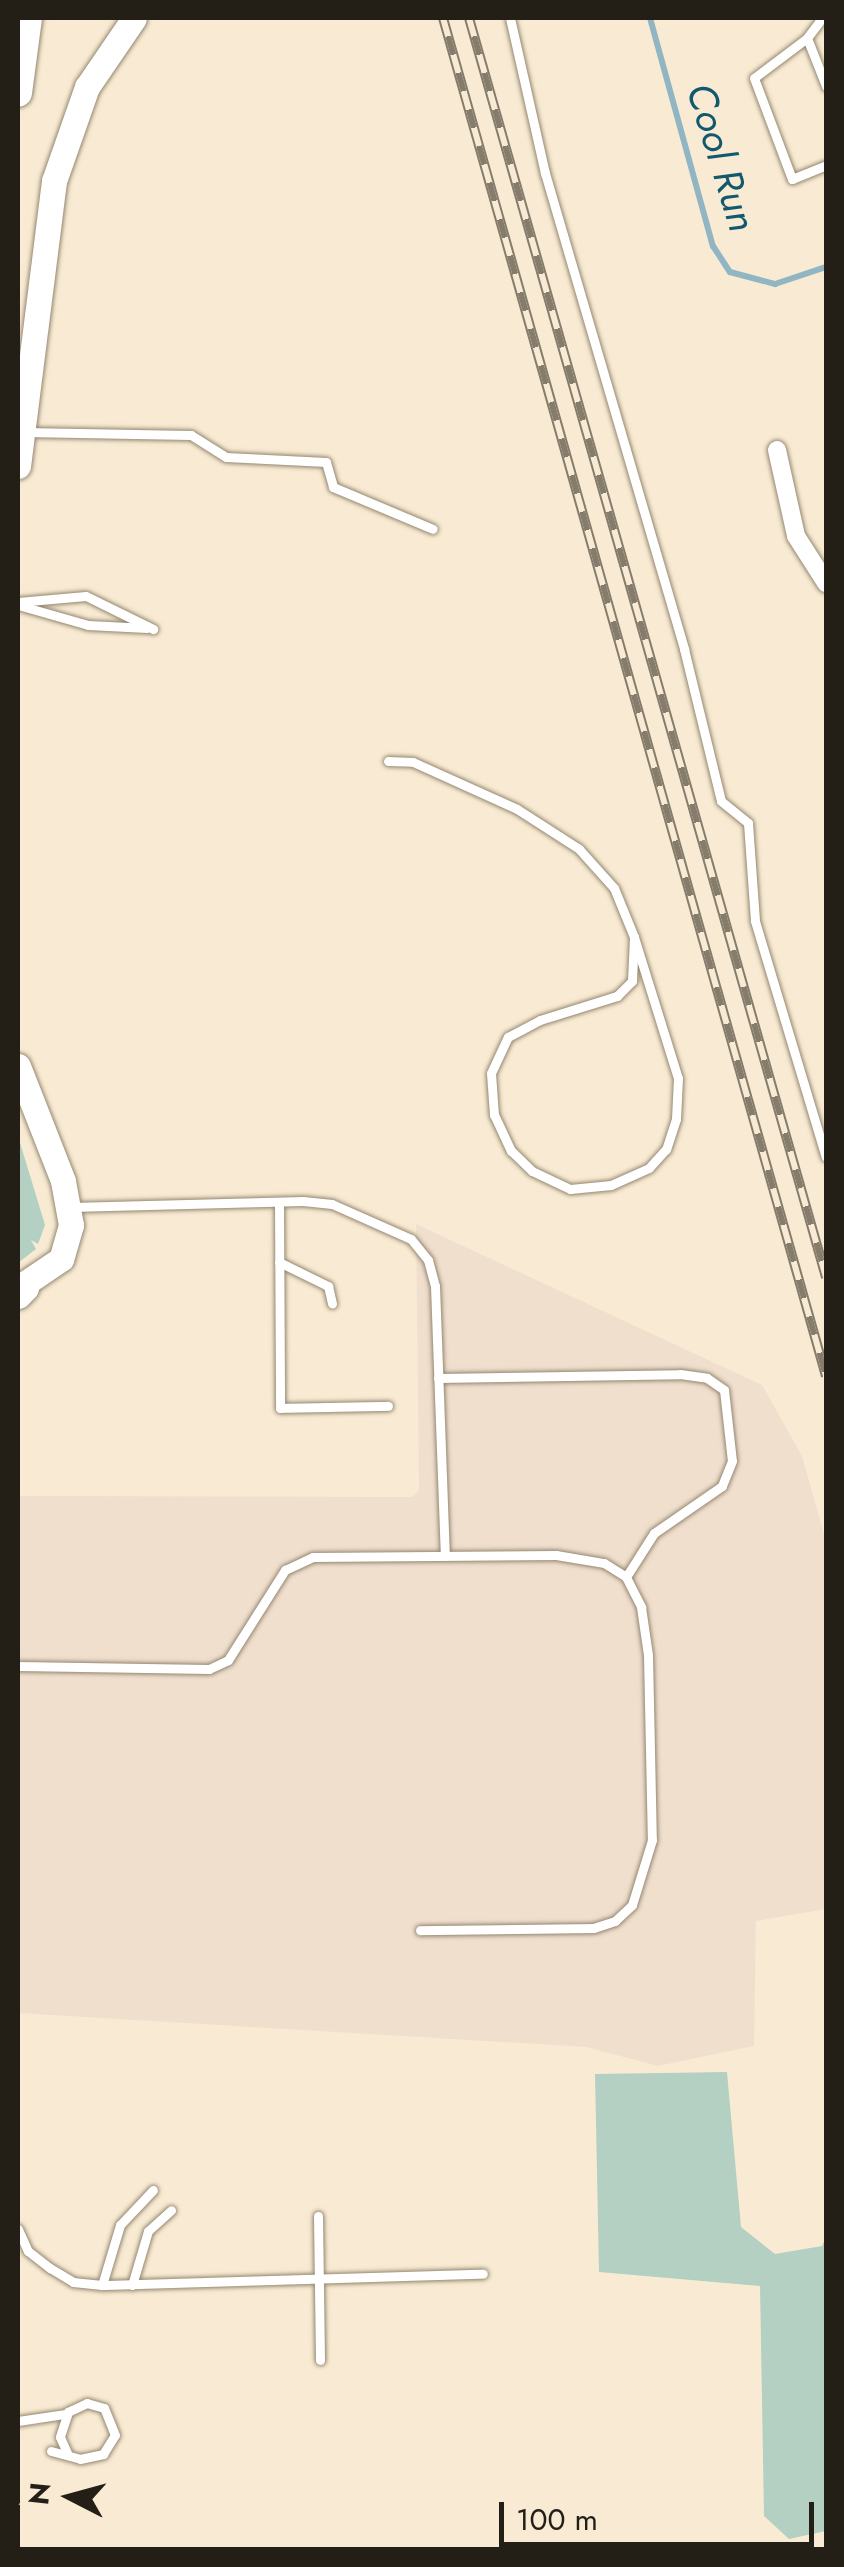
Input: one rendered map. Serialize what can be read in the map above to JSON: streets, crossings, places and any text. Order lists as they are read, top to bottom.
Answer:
{
  "water": ["Cool Run"],
  "scale_bar": "100 m",
  "north": "left"
}
